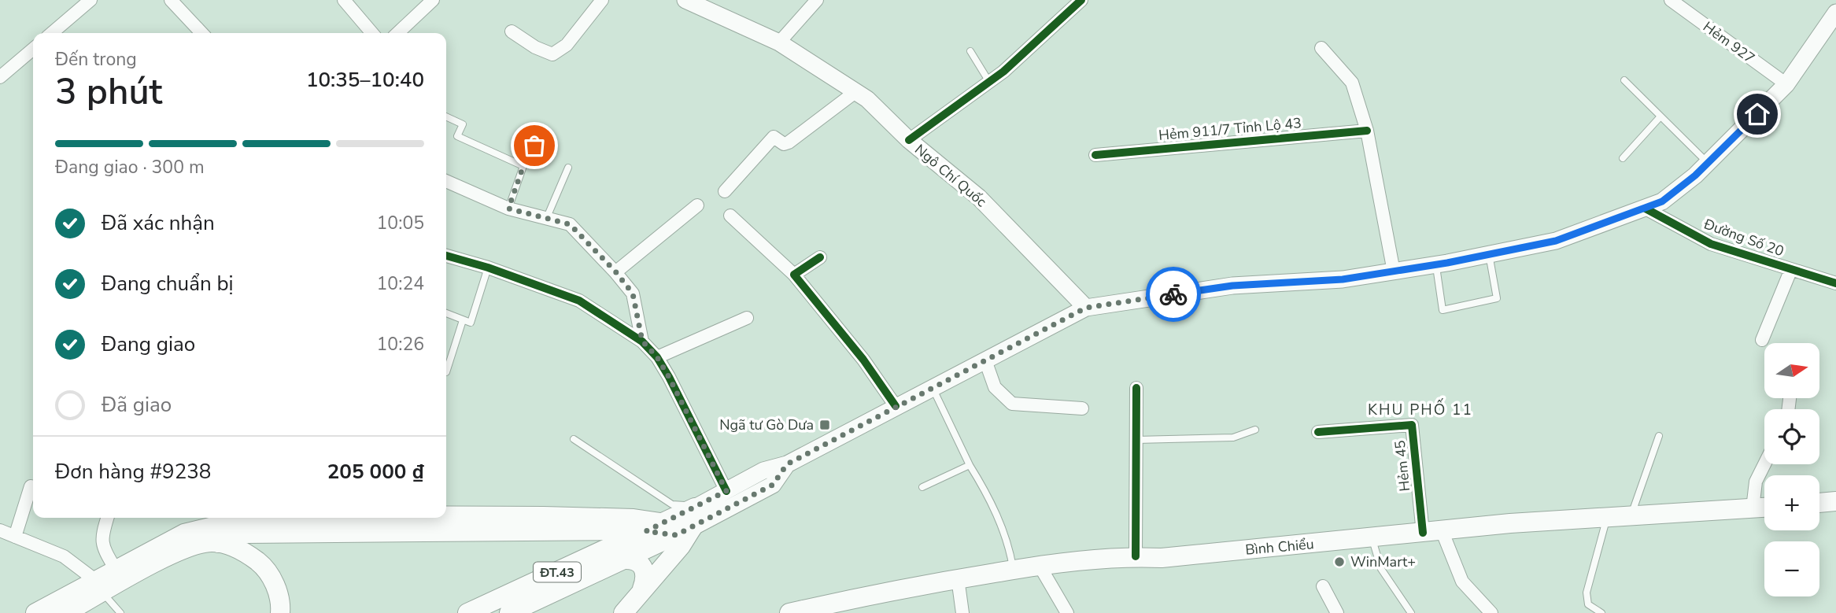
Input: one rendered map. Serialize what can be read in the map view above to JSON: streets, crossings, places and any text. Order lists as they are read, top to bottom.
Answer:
{
  "streets": {
    "main road": ["Ngô Chí Quốc", "Bình Chiểu", "ĐT.43"],
    "street": [
      "Hẻm 927",
      "Hẻm 911/7 Tỉnh Lộ 43",
      "Đường Số 20",
      "Hẻm 45"
    ]
  },
  "crossings": [
    ["Hẻm 927", "ĐT.43"],
    ["Ngô Chí Quốc", "ĐT.43"],
    ["Đường Số 20", "ĐT.43"],
    ["Hẻm 45", "Bình Chiểu"]
  ],
  "districts": ["KHU PHỐ 11"],
  "places": {
    "transit": ["Ngã tư Gò Dưa"],
    "other": ["WinMart+"]
  },
  "north": "right",
  "page": {
    "heading": ["3 phút", "Đến trong", "10:35–10:40"],
    "panel": ["Đơn hàng #9238", "205 000 ₫"],
    "bar": "Đang giao · 300 m",
    "list": [
      ["Đã xác nhận", "10:05"],
      ["Đang chuẩn bị", "10:24"],
      ["Đang giao", "10:26"],
      "Đã giao"
    ],
    "map_buttons": ["+", "−"]
  }
}
